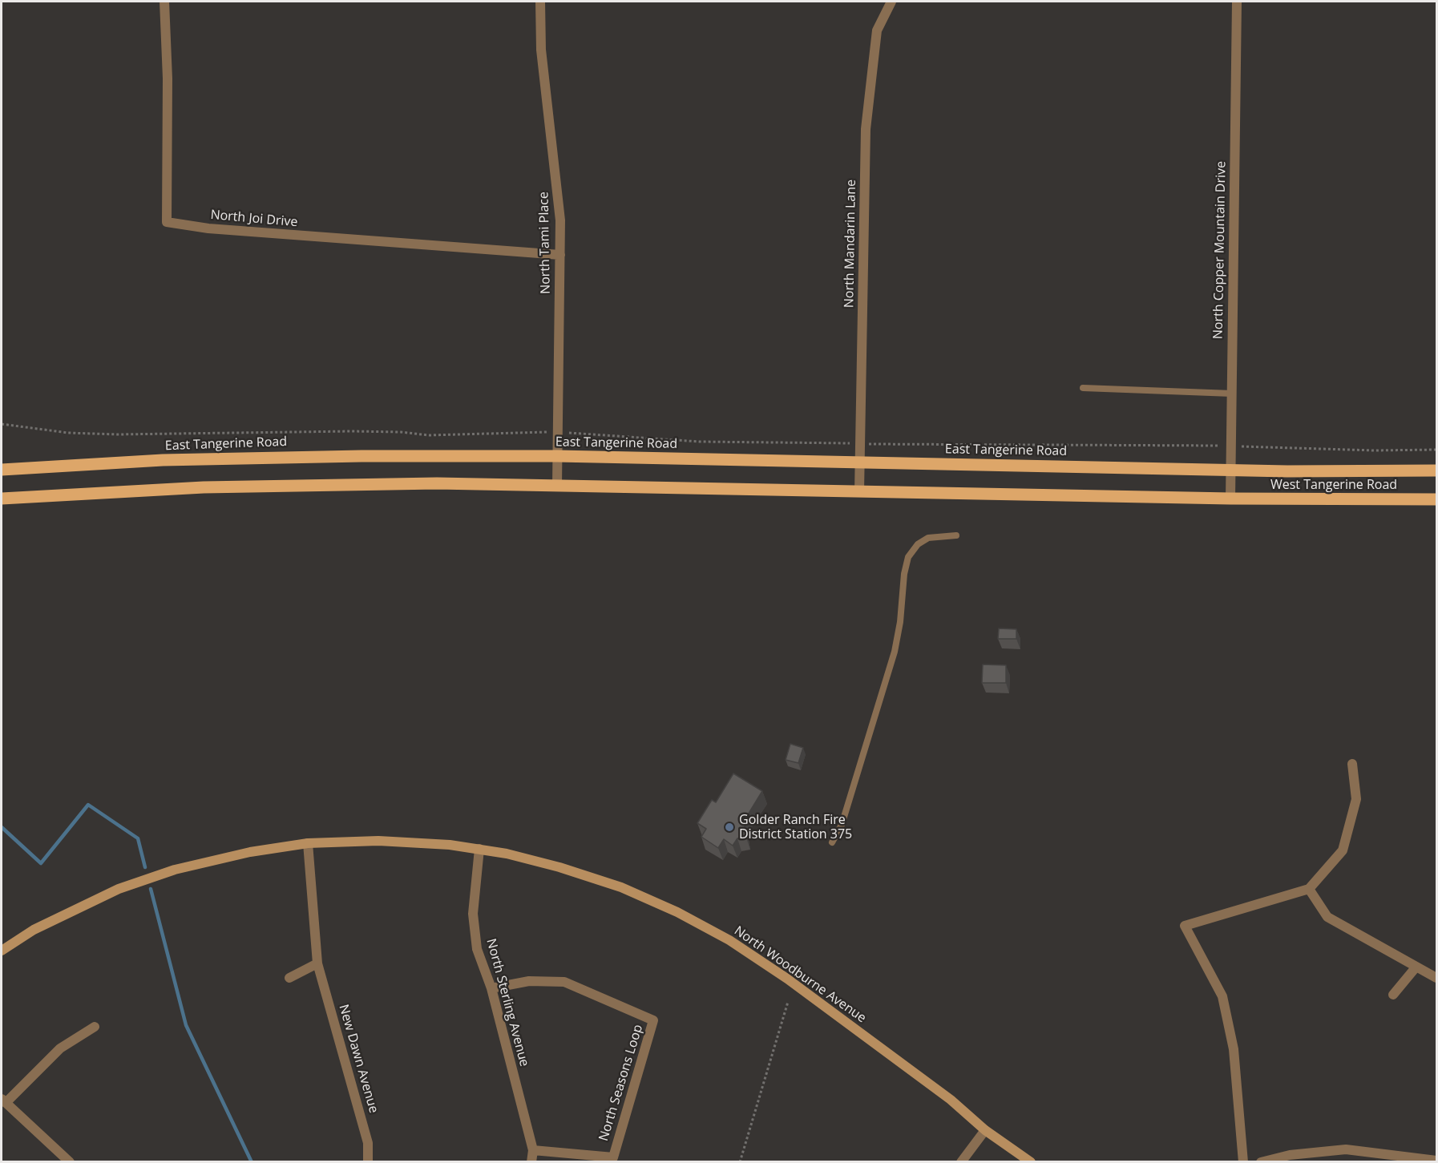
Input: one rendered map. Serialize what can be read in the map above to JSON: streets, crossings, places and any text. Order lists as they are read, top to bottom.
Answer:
{
  "streets": {
    "main road": ["East Tangerine Road", "West Tangerine Road"],
    "street": [
      "North Joi Drive",
      "North Tami Place",
      "North Mandarin Lane",
      "North Copper Mountain Drive",
      "North Woodburne Avenue",
      "North Sterling Avenue",
      "New Dawn Avenue",
      "North Seasons Loop"
    ]
  },
  "crossings": [
    ["North Joi Drive", "North Tami Place"],
    ["North Tami Place", "East Tangerine Road"],
    ["North Mandarin Lane", "East Tangerine Road"],
    ["North Copper Mountain Drive", "East Tangerine Road"],
    ["North Copper Mountain Drive", "West Tangerine Road"],
    ["East Tangerine Road", "West Tangerine Road"],
    ["North Woodburne Avenue", "North Sterling Avenue"],
    ["North Woodburne Avenue", "New Dawn Avenue"],
    ["North Sterling Avenue", "North Seasons Loop"]
  ],
  "places": ["Golder Ranch Fire District Station 375"]
}
